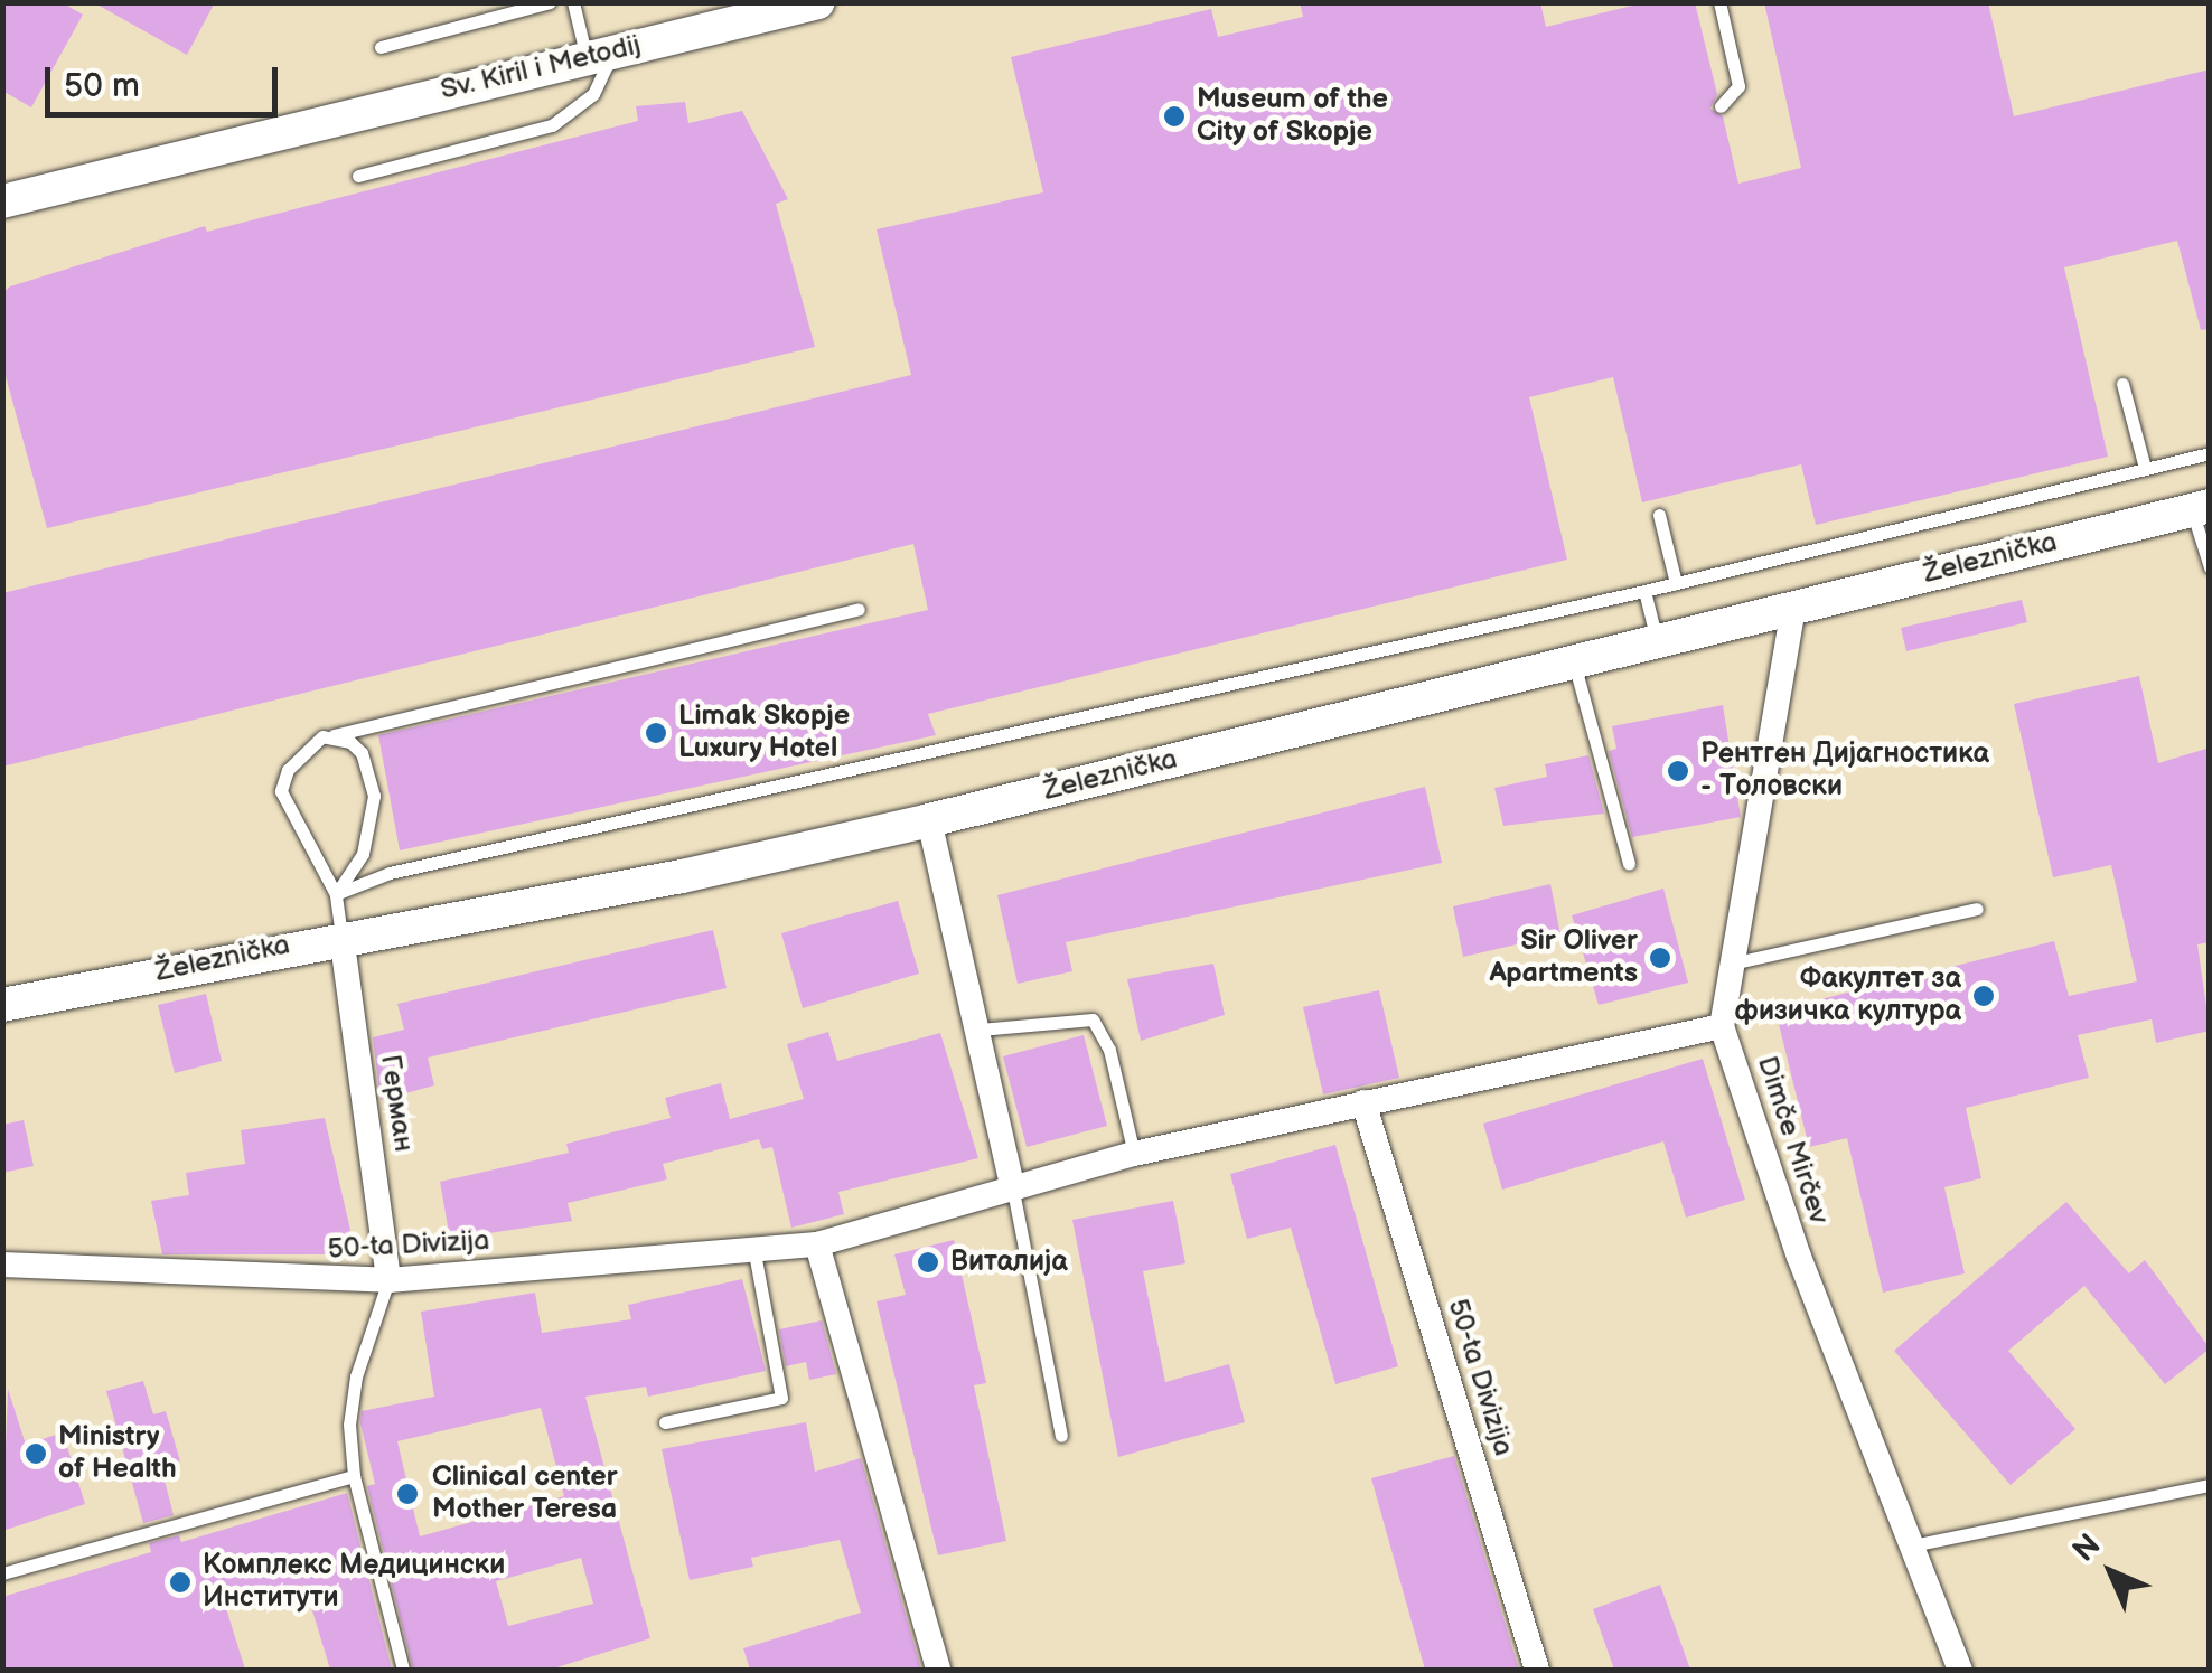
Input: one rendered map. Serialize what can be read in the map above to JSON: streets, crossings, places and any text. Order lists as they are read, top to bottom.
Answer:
{
  "streets": {
    "street": [
      "Sv. Kiril i Metodij",
      "Železnička",
      "Герман",
      "Dimče Mirčev",
      "50-ta Divizija"
    ]
  },
  "crossings": [
    ["Železnička", "Герман"],
    ["Železnička", "Dimče Mirčev"],
    ["Герман", "50-ta Divizija"],
    ["Dimče Mirčev", "50-ta Divizija"]
  ],
  "places": [
    "Museum of the City of Skopje",
    "Limak Skopje Luxury Hotel",
    "Рентген Дијагностика - Толовски",
    "Sir Oliver Apartments",
    "Факултет за физичка култура",
    "Виталија",
    "Ministry of Health",
    "Clinical center Mother Teresa",
    "Комплекс Медицински Институти"
  ],
  "scale_bar": "50 m",
  "north": "top left"
}
